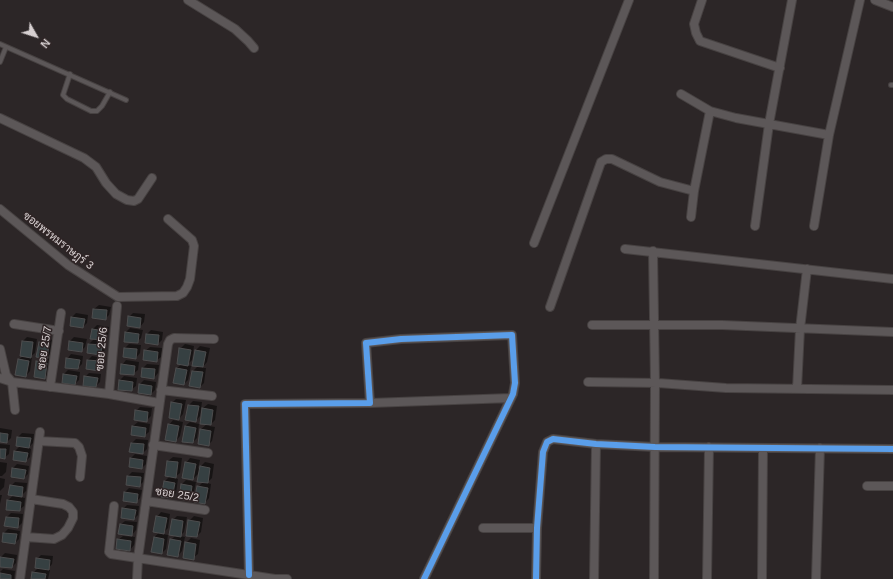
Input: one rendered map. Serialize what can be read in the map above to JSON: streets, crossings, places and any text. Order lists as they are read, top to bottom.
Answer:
{
  "streets": {
    "street": [
      "ซอยพรหมราษฎร์ 3",
      "ซอย 25/7",
      "ซอย 25/6",
      "ซอย 25/2"
    ]
  },
  "north": "bottom right"
}
